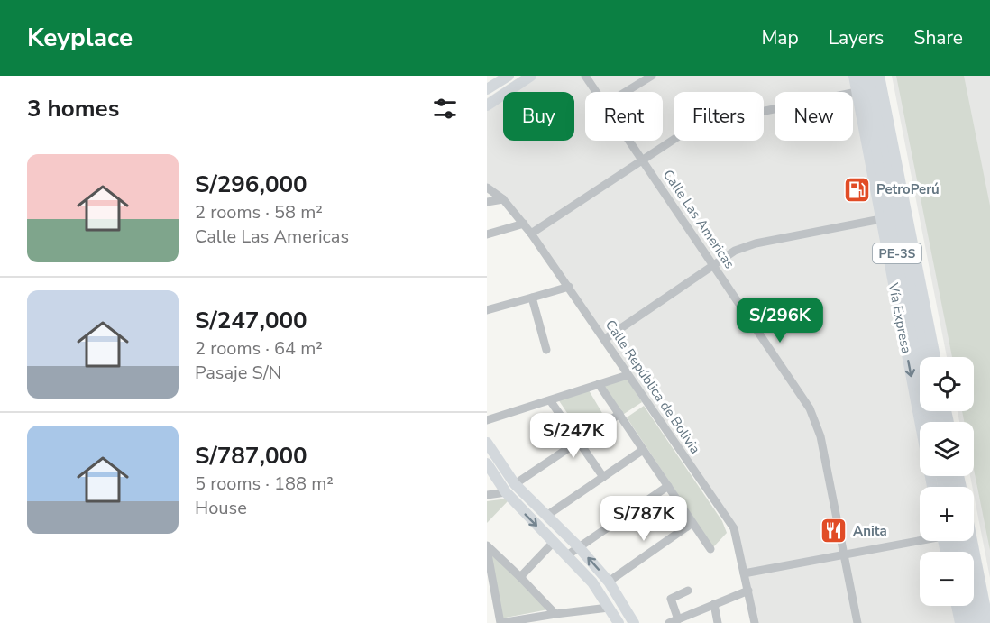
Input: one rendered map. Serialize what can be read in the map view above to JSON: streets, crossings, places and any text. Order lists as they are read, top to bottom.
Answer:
{
  "streets": {
    "main road": ["PE-3S", "Vía Expresa"],
    "street": ["Calle Las Americas", "Calle República de Bolivia"]
  },
  "places": {
    "fuel station": ["PetroPerú"],
    "restaurant": ["Anita"]
  },
  "page": {
    "header": "Keyplace",
    "nav": ["Map", "Layers", "Share"],
    "heading": "3 homes",
    "chip": [
      "Buy",
      "Rent",
      "Filters",
      "New"
    ],
    "list": [
      {
        "name": "S/296,000",
        "note": "2 rooms · 58 m² · Calle Las Americas"
      },
      {
        "name": "S/247,000",
        "note": "2 rooms · 64 m² · Pasaje S/N"
      },
      {
        "name": "S/787,000",
        "note": "5 rooms · 188 m² · House"
      }
    ],
    "price": ["S/296K", "S/247K", "S/787K"],
    "map_buttons": ["+", "−"]
  }
}
